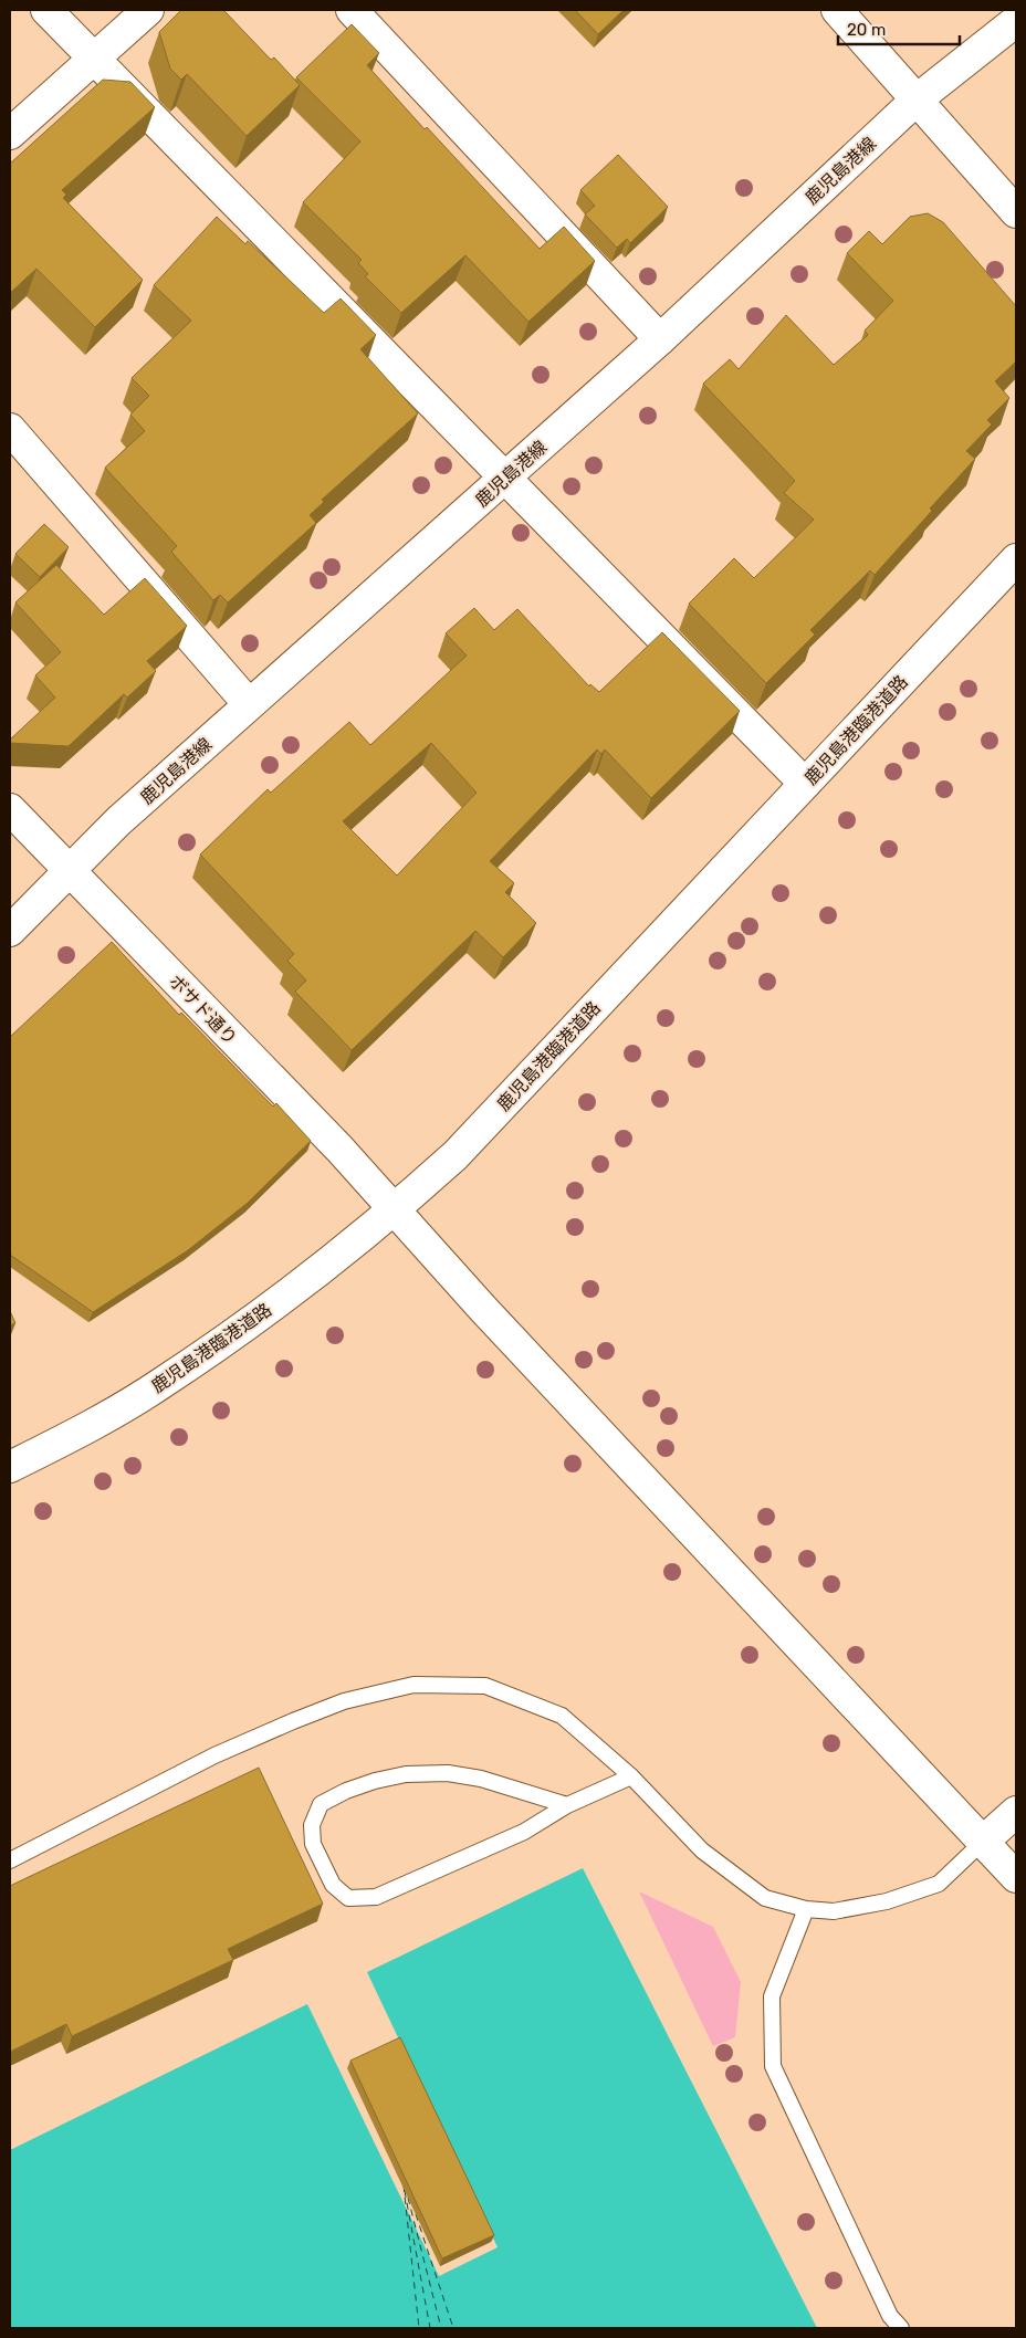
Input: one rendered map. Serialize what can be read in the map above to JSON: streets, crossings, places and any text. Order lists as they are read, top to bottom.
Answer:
{
  "streets": {
    "street": ["鹿児島港線", "鹿児島港臨港道路", "ボサド通り"]
  },
  "crossings": [
    ["鹿児島港線", "ボサド通り"],
    ["鹿児島港臨港道路", "ボサド通り"]
  ],
  "scale_bar": "20 m"
}
